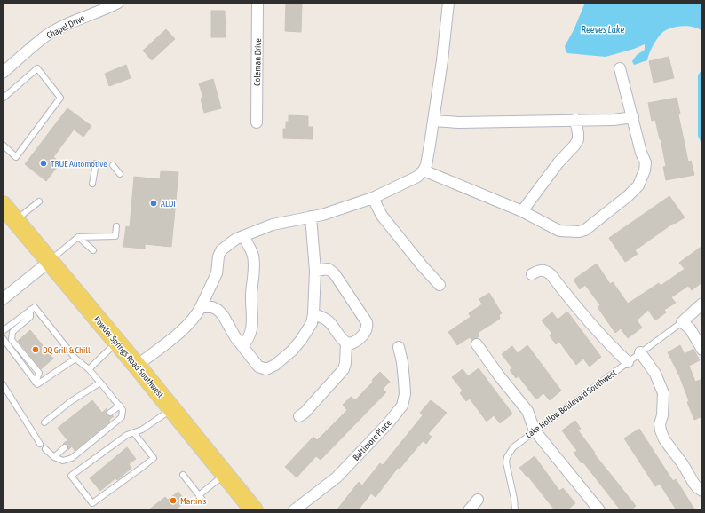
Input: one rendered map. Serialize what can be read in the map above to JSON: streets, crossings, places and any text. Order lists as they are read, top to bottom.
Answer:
{
  "streets": {
    "main road": ["Powder Springs Road Southwest"],
    "street": ["Chapel Drive", "Coleman Drive", "Baltimore Place"],
    "lane": ["Lake Hollow Boulevard Southwest"]
  },
  "water": ["Reeves Lake"],
  "places": [
    "TRUE Automotive",
    "ALDI",
    "DQ Grill & Chill",
    "Martin's"
  ]
}
